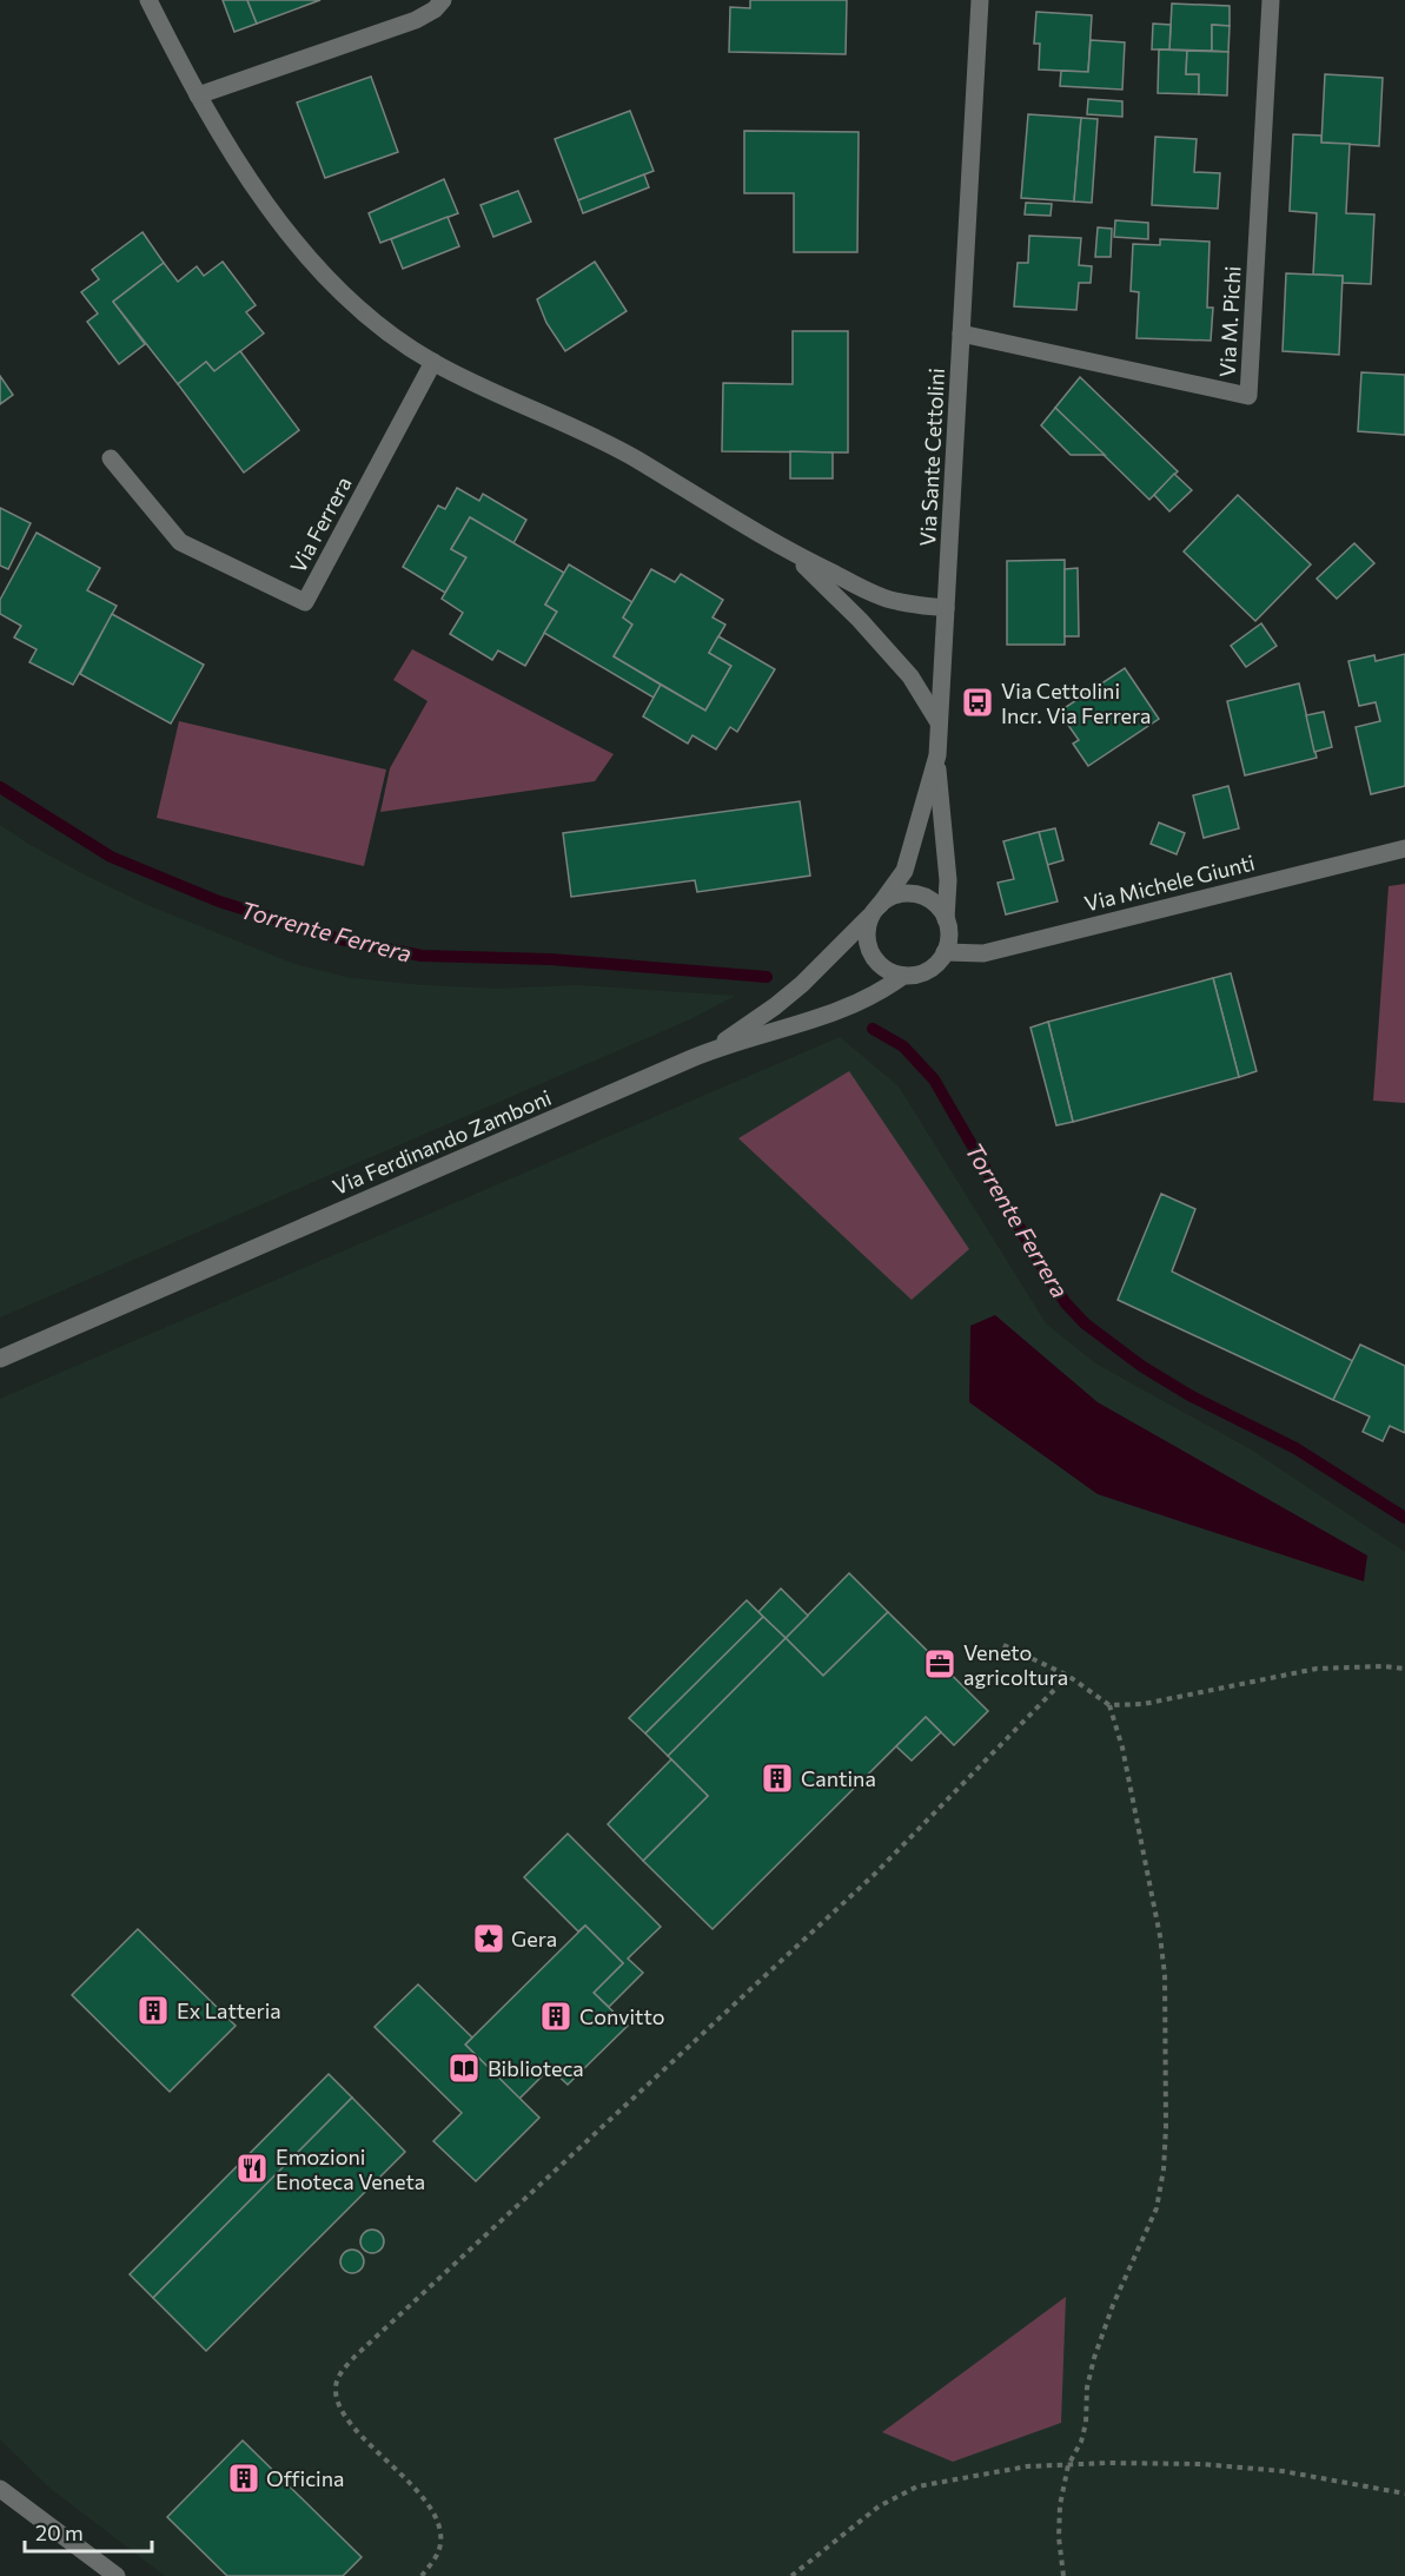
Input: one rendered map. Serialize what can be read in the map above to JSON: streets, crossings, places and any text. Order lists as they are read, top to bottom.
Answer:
{
  "streets": {
    "street": [
      "Via M. Pichi",
      "Via Sante Cettolini",
      "Via Ferrera",
      "Via Michele Giunti",
      "Via Ferdinando Zamboni"
    ]
  },
  "crossings": [
    ["Via M. Pichi", "Via Sante Cettolini"],
    ["Via Sante Cettolini", "Via Michele Giunti"],
    ["Via Sante Cettolini", "Via Ferdinando Zamboni"],
    ["Via Michele Giunti", "Via Ferdinando Zamboni"]
  ],
  "water": ["Torrente Ferrera"],
  "places": {
    "bus stop": ["Via Cettolini Incr. Via Ferrera"],
    "office": ["Veneto agricoltura"],
    "building": [
      "Cantina",
      "Ex Latteria",
      "Convitto",
      "Officina"
    ],
    "place": ["Gera"],
    "library": ["Biblioteca"],
    "restaurant": ["Emozioni Enoteca Veneta"]
  },
  "scale_bar": "20 m"
}
